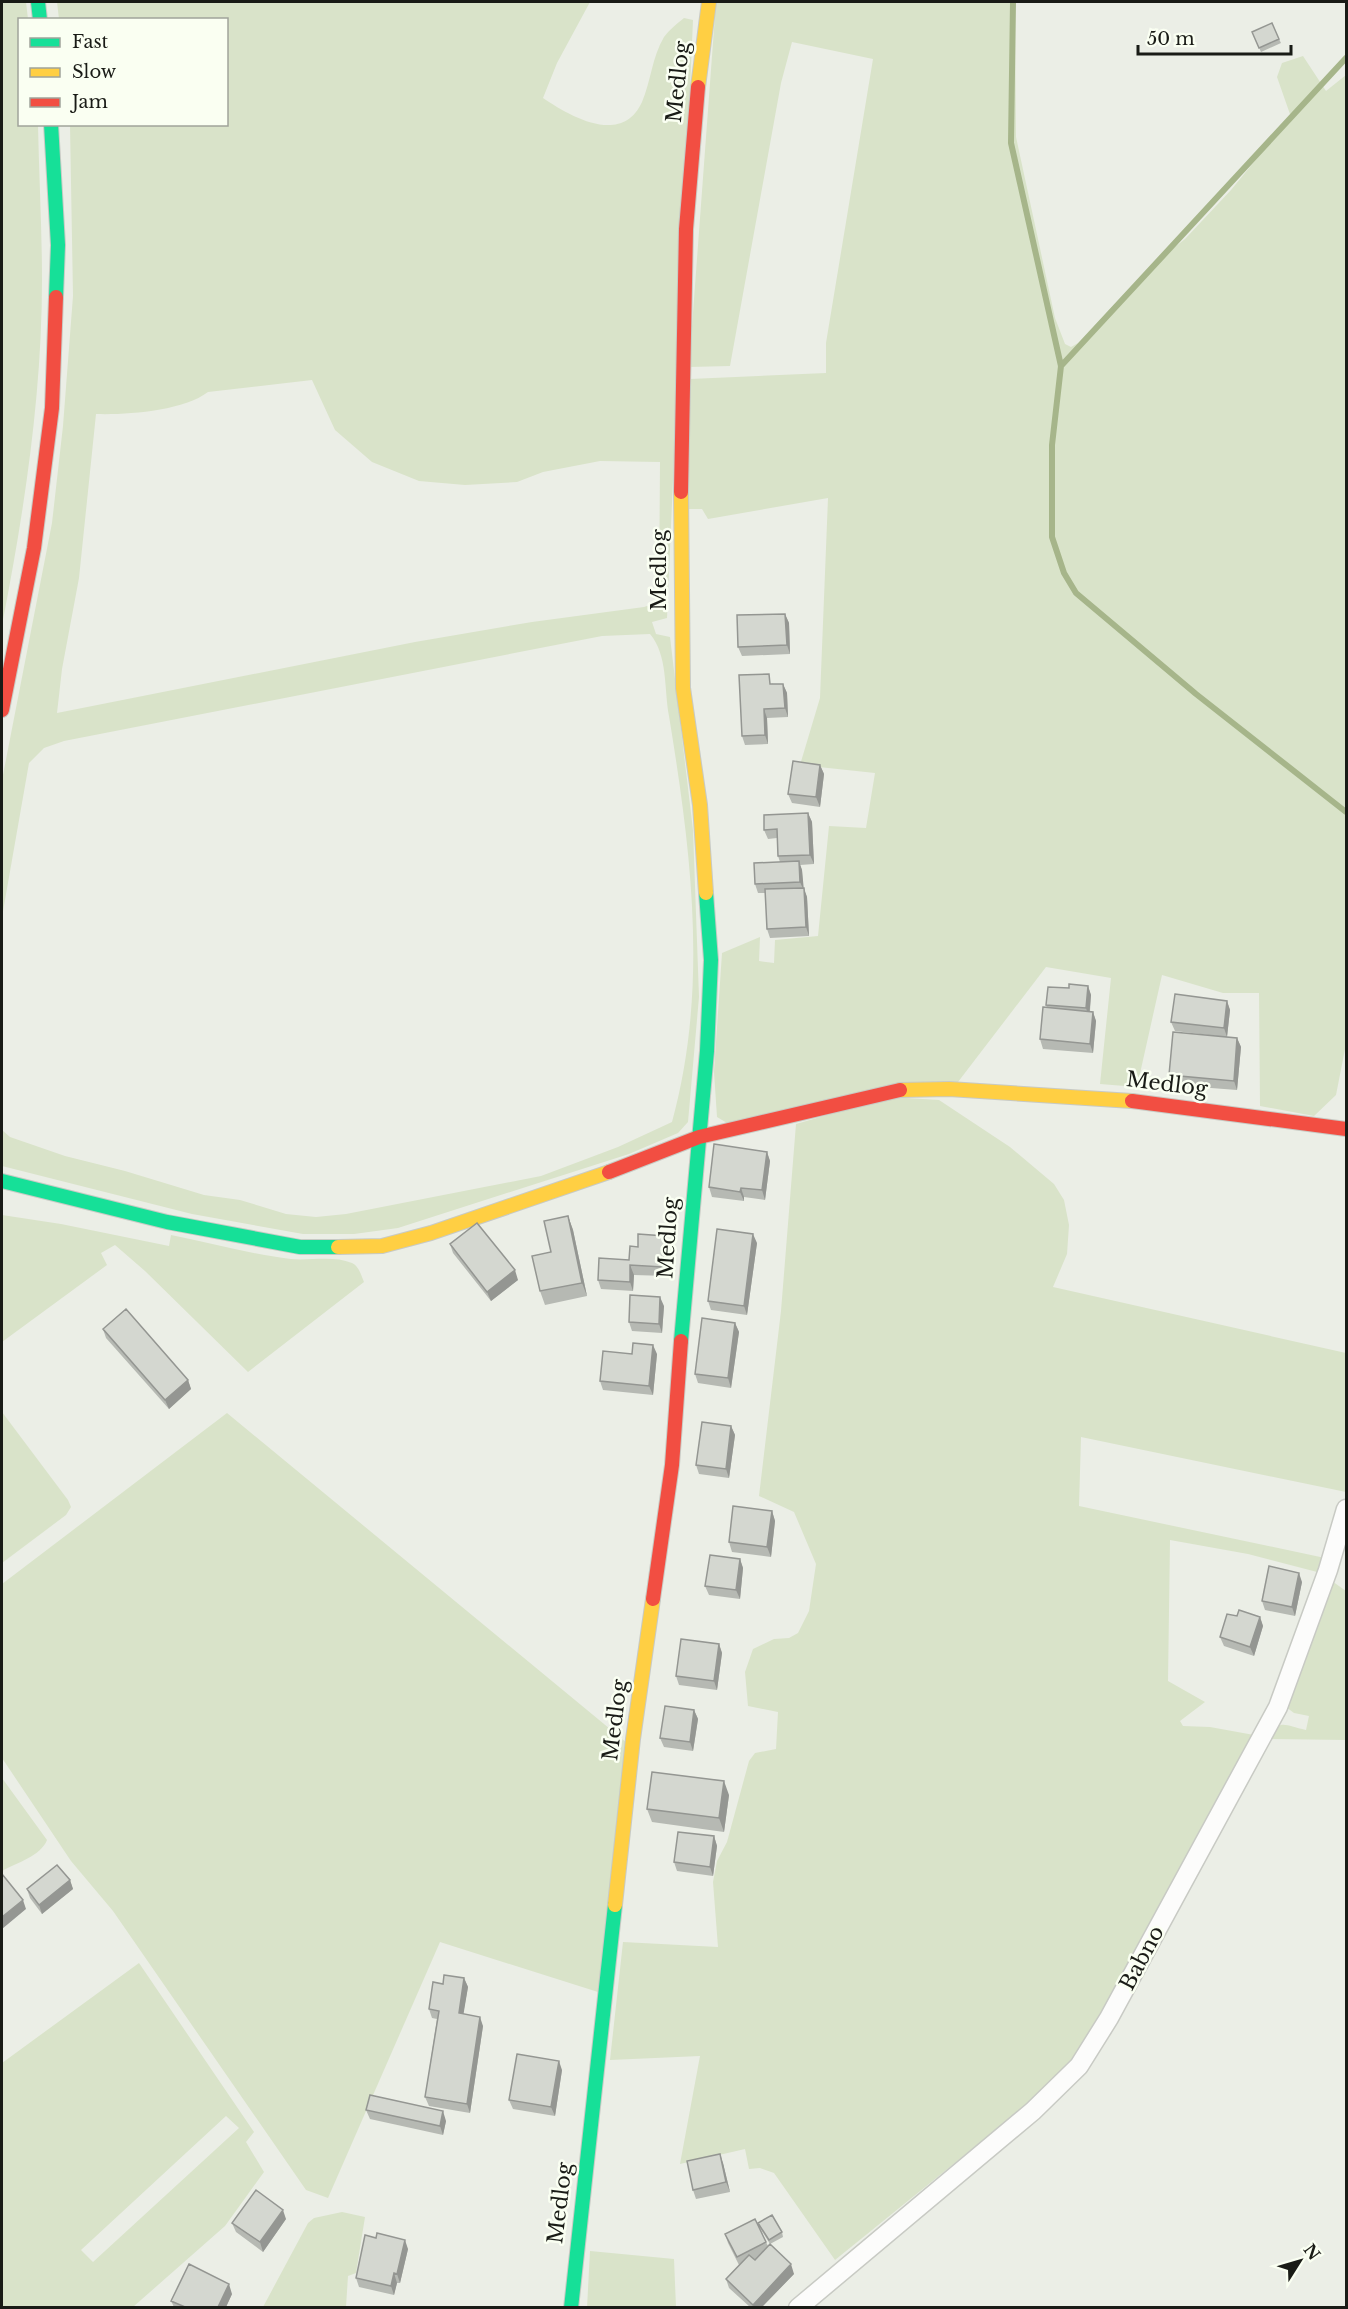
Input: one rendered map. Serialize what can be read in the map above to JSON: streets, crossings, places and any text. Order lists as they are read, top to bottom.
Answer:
{
  "streets": {
    "street": ["Medlog", "Babno"]
  },
  "legend": ["Fast", "Slow", "Jam"],
  "scale_bar": "50 m",
  "north": "top right"
}
